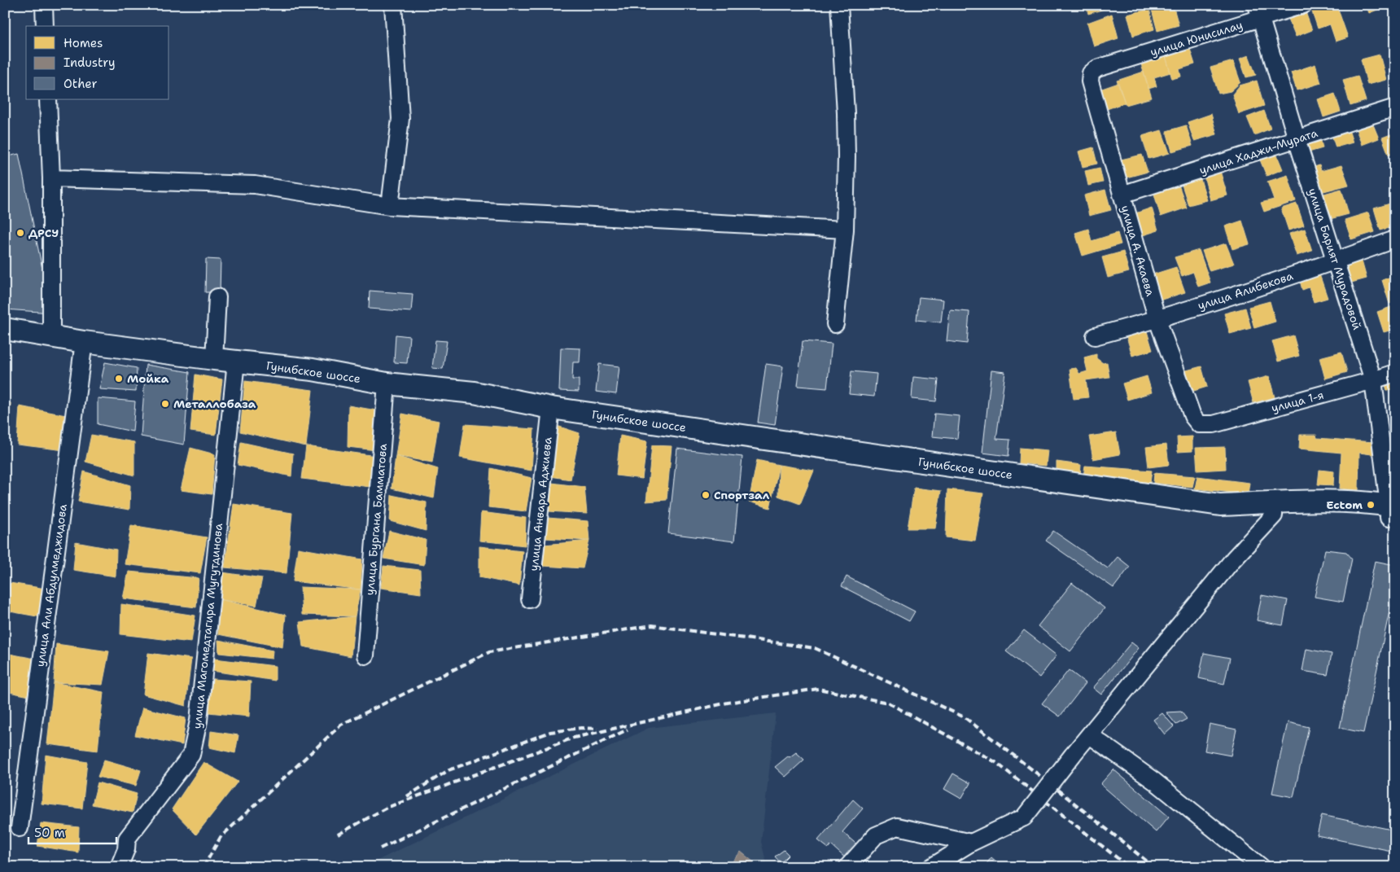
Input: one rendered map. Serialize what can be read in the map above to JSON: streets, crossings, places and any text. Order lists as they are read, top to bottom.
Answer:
{
  "streets": {
    "main road": ["Гунибское шоссе"],
    "street": [
      "улица Юнисилау",
      "улица Хаджи-Мурата",
      "улица А. Акаева",
      "улица Барият Мурадовой",
      "улица Алибекова",
      "улица 1-я",
      "улица Анвара Аджиева",
      "улица Бургана Бамматова",
      "улица Али Абдулмеджидова",
      "улица Магомедтагира Мугутдинова"
    ]
  },
  "crossings": [
    ["улица Юнисилау", "улица А. Акаева"],
    ["улица Юнисилау", "улица Барият Мурадовой"],
    ["улица Хаджи-Мурата", "улица А. Акаева"],
    ["улица Хаджи-Мурата", "улица Барият Мурадовой"],
    ["улица А. Акаева", "улица Алибекова"],
    ["улица А. Акаева", "улица 1-я"],
    ["улица Барият Мурадовой", "улица Алибекова"],
    ["улица Барият Мурадовой", "Гунибское шоссе"],
    ["улица Барият Мурадовой", "улица 1-я"],
    ["Гунибское шоссе", "улица Анвара Аджиева"],
    ["Гунибское шоссе", "улица Бургана Бамматова"],
    ["Гунибское шоссе", "улица Али Абдулмеджидова"],
    ["Гунибское шоссе", "улица Магомедтагира Мугутдинова"]
  ],
  "places": [
    "ДРСУ",
    "Мойка",
    "Металлобаза",
    "Спортзал",
    "Ectom"
  ],
  "legend": ["Homes", "Industry", "Other"],
  "scale_bar": "50 m"
}
